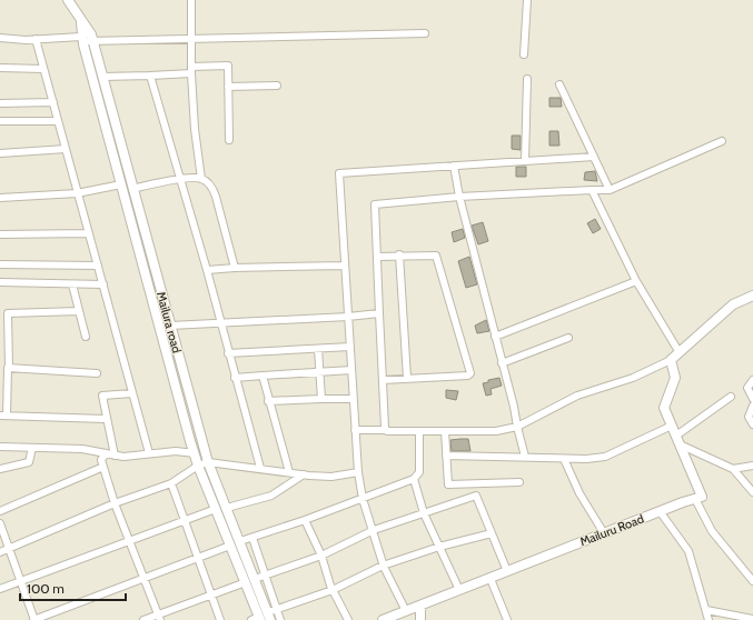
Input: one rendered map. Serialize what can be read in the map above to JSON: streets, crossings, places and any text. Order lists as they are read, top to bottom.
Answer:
{
  "streets": {
    "street": ["Mailura road", "Mailuru Road"]
  },
  "scale_bar": "100 m"
}
